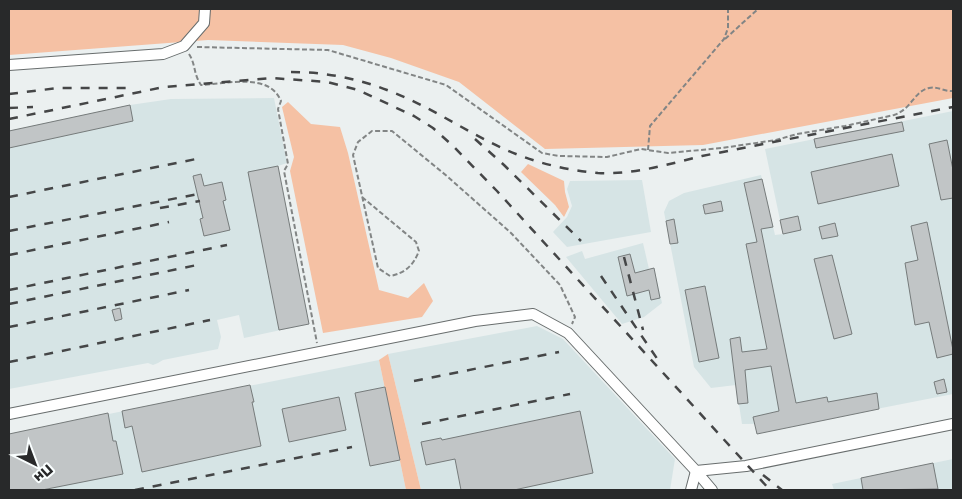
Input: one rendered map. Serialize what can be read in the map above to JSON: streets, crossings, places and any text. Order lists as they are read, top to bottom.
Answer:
{
  "north": "bottom right"
}
